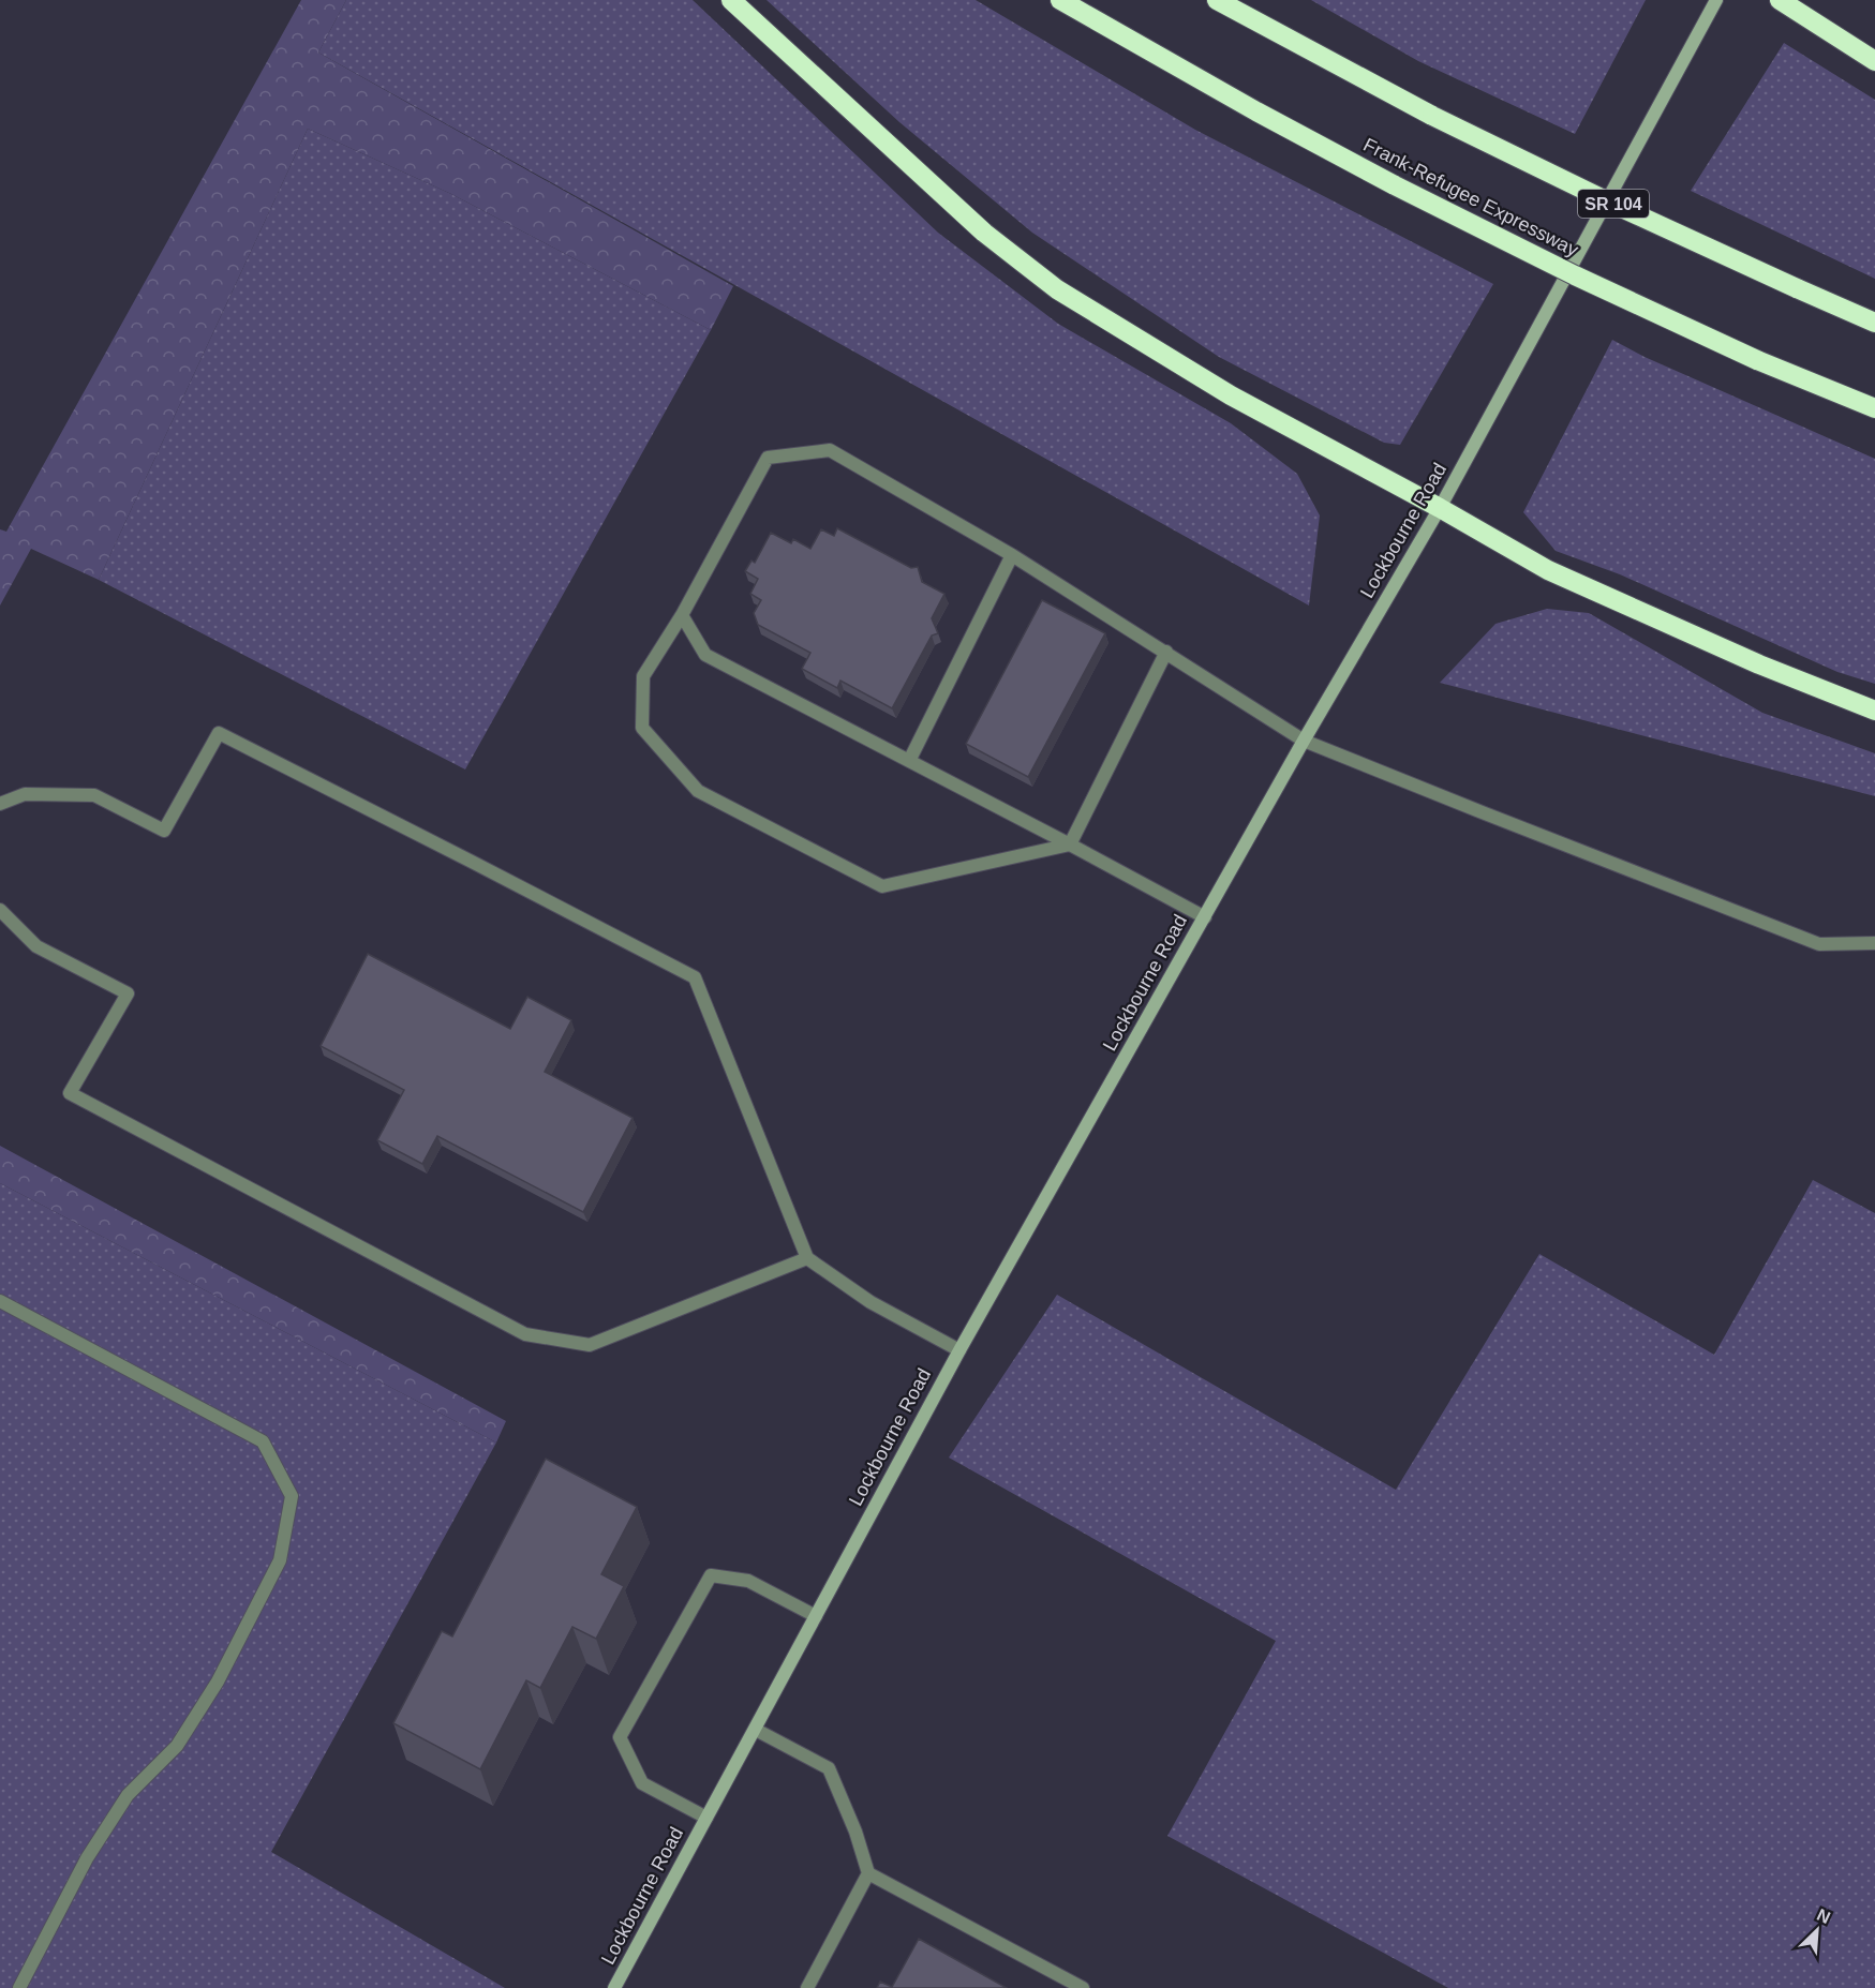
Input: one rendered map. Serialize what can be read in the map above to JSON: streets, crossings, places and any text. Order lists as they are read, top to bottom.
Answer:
{
  "streets": {
    "highway": ["Frank-Refugee Expressway", "SR 104"],
    "main road": ["Lockbourne Road"]
  },
  "north": "top right"
}
